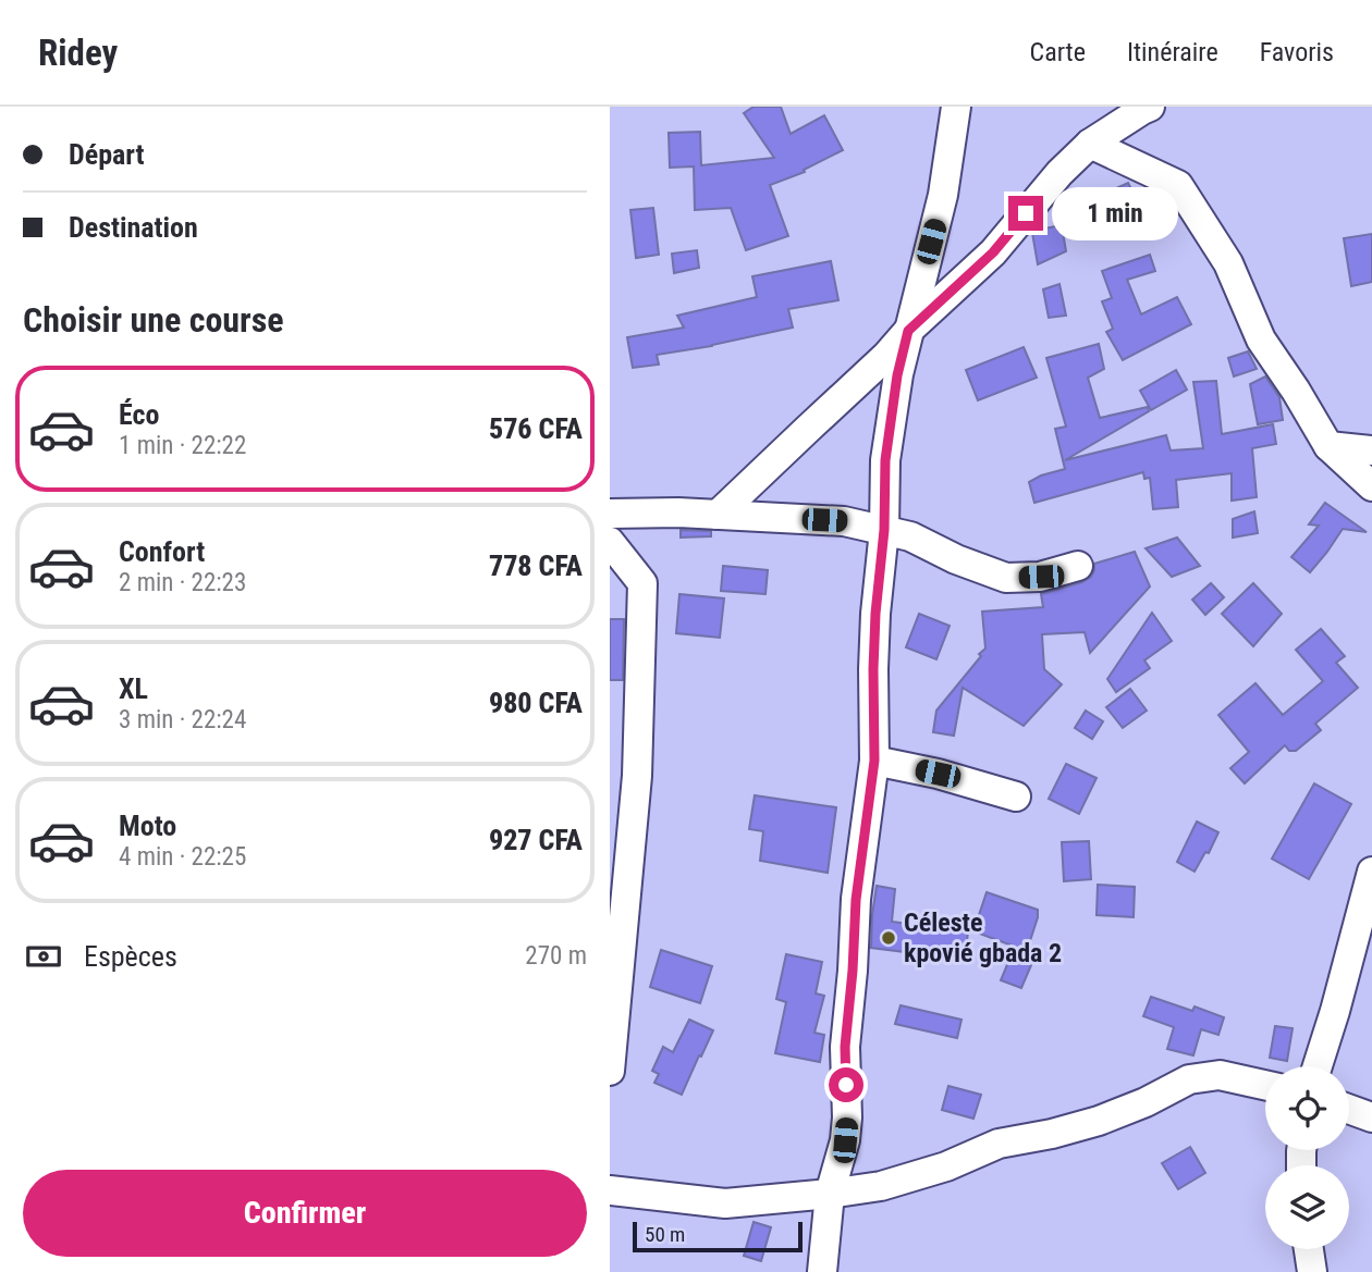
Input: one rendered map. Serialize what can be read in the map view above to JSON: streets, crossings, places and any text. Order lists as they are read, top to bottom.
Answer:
{
  "places": ["Céleste kpovié gbada 2"],
  "scale_bar": "50 m",
  "page": {
    "header": "Ridey",
    "nav": ["Carte", "Itinéraire", "Favoris"],
    "banner": ["Départ", "Destination"],
    "bubble": "1 min",
    "heading": "Choisir une course",
    "list": [
      {
        "name": "Éco",
        "note": "1 min · 22:22",
        "value": "576 CFA"
      },
      {
        "name": "Confort",
        "note": "2 min · 22:23",
        "value": "778 CFA"
      },
      {
        "name": "XL",
        "note": "3 min · 22:24",
        "value": "980 CFA"
      },
      {
        "name": "Moto",
        "note": "4 min · 22:25",
        "value": "927 CFA"
      }
    ],
    "pay": ["Espèces", "270 m"],
    "buttons": "Confirmer",
    "scale": "50 m"
  }
}
